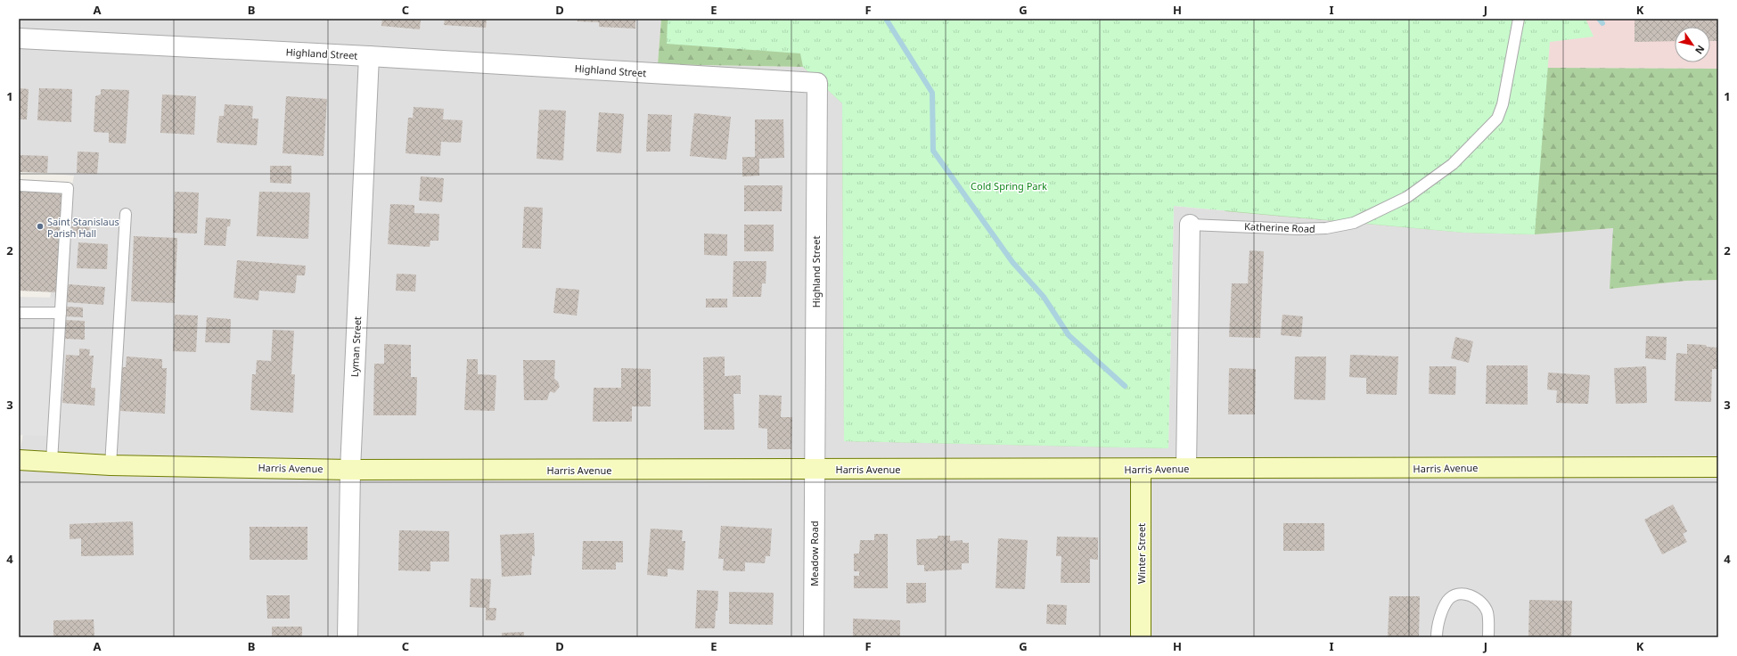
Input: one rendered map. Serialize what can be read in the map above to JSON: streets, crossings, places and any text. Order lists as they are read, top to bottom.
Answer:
{
  "streets": {
    "main road": ["Harris Avenue", "Winter Street"],
    "street": [
      "Highland Street",
      "Katherine Road",
      "Lyman Street",
      "Meadow Road"
    ]
  },
  "crossings": [
    ["Highland Street", "Lyman Street"],
    ["Highland Street", "Harris Avenue"],
    ["Highland Street", "Meadow Road"],
    ["Katherine Road", "Harris Avenue"],
    ["Lyman Street", "Harris Avenue"],
    ["Harris Avenue", "Meadow Road"],
    ["Harris Avenue", "Winter Street"]
  ],
  "parks": ["Cold Spring Park"],
  "places": ["Saint Stanislaus Parish Hall"],
  "north": "bottom right",
  "grid": {
    "columns": [
      "A",
      "B",
      "C",
      "D",
      "E",
      "F",
      "G",
      "H",
      "I",
      "J",
      "K"
    ],
    "rows": [
      "1",
      "2",
      "3",
      "4"
    ]
  }
}
